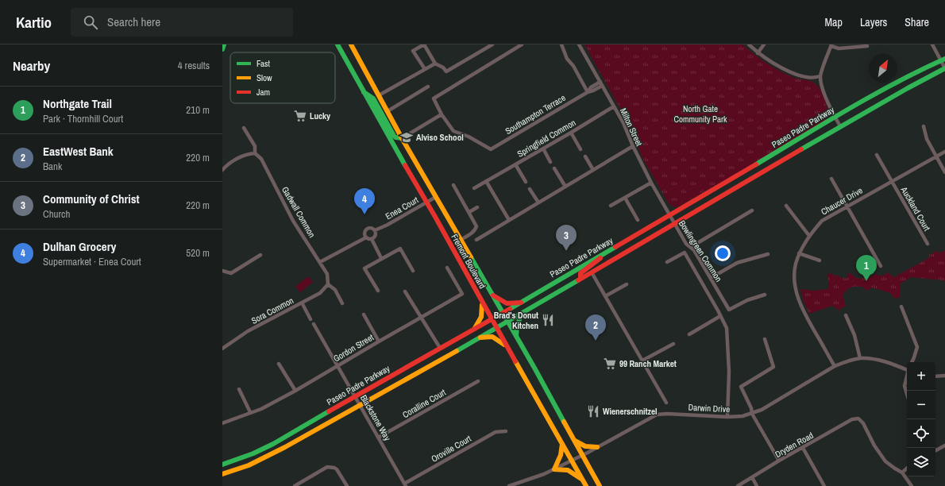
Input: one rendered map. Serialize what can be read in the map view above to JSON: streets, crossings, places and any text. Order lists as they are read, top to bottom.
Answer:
{
  "streets": {
    "main road": ["Paseo Padre Parkway", "Fremont Boulevard"],
    "street": [
      "Southampton Terrace",
      "Milton Street",
      "Springfield Common",
      "Chaucer Drive",
      "Enea Court",
      "Auckland Court",
      "Gadwall Common",
      "Bowlingreen Common",
      "Sora Common",
      "Gordon Street",
      "Coralline Court",
      "Darwin Drive",
      "Blackstone Way",
      "Dryden Road",
      "Oroville Court"
    ]
  },
  "crossings": [
    ["Southampton Terrace", "Milton Street"],
    ["Milton Street", "Paseo Padre Parkway"],
    ["Milton Street", "Springfield Common"],
    ["Milton Street", "Bowlingreen Common"],
    ["Paseo Padre Parkway", "Bowlingreen Common"],
    ["Paseo Padre Parkway", "Fremont Boulevard"],
    ["Paseo Padre Parkway", "Blackstone Way"],
    ["Chaucer Drive", "Auckland Court"],
    ["Chaucer Drive", "Darwin Drive"],
    ["Enea Court", "Fremont Boulevard"],
    ["Gadwall Common", "Sora Common"],
    ["Fremont Boulevard", "Darwin Drive"],
    ["Gordon Street", "Blackstone Way"],
    ["Coralline Court", "Blackstone Way"],
    ["Blackstone Way", "Oroville Court"]
  ],
  "parks": ["North Gate Community Park"],
  "places": {
    "supermarket": ["Lucky", "99 Ranch Market"],
    "school or university": ["Alviso School"],
    "restaurant": ["Brad's Donut Kitchen", "Wienerschnitzel"]
  },
  "legend": ["Fast", "Slow", "Jam"],
  "north": "top right",
  "page": {
    "header": "Kartio",
    "search": "Search here",
    "nav": ["Map", "Layers", "Share"],
    "heading": ["Nearby", "4 results"],
    "list": [
      {
        "mark": "1",
        "name": "Northgate Trail",
        "note": "Park · Thornhill Court",
        "value": "210 m"
      },
      {
        "mark": "2",
        "name": "EastWest Bank",
        "note": "Bank",
        "value": "220 m"
      },
      {
        "mark": "3",
        "name": "Community of Christ",
        "note": "Church",
        "value": "220 m"
      },
      {
        "mark": "4",
        "name": "Dulhan Grocery",
        "note": "Supermarket · Enea Court",
        "value": "520 m"
      }
    ],
    "pins": [
      "4",
      "3",
      "1",
      "2"
    ],
    "map_buttons": ["+", "−"]
  }
}
